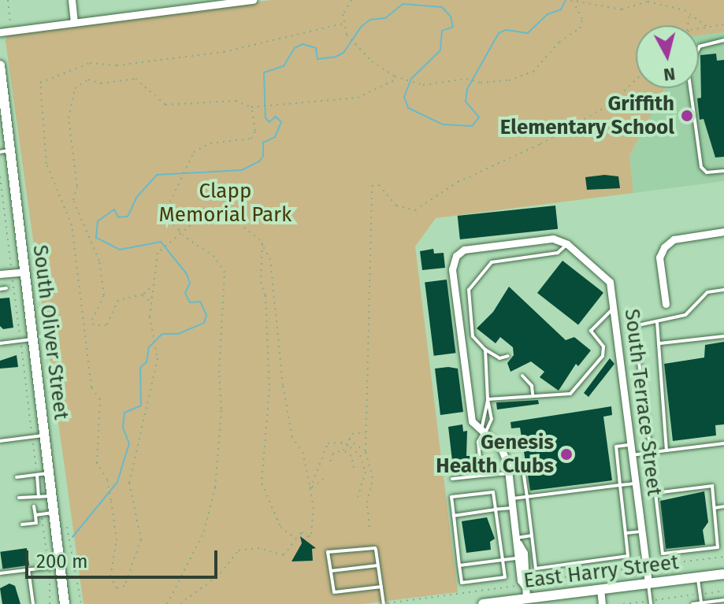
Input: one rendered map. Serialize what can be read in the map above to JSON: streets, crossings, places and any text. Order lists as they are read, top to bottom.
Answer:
{
  "streets": {
    "main road": ["South Oliver Street", "East Harry Street"],
    "street": ["South Terrace Street"]
  },
  "crossings": [
    ["South Terrace Street", "East Harry Street"]
  ],
  "parks": ["Clapp Memorial Park"],
  "places": ["Griffith Elementary School", "Genesis Health Clubs"],
  "scale_bar": "200 m",
  "north": "bottom"
}
